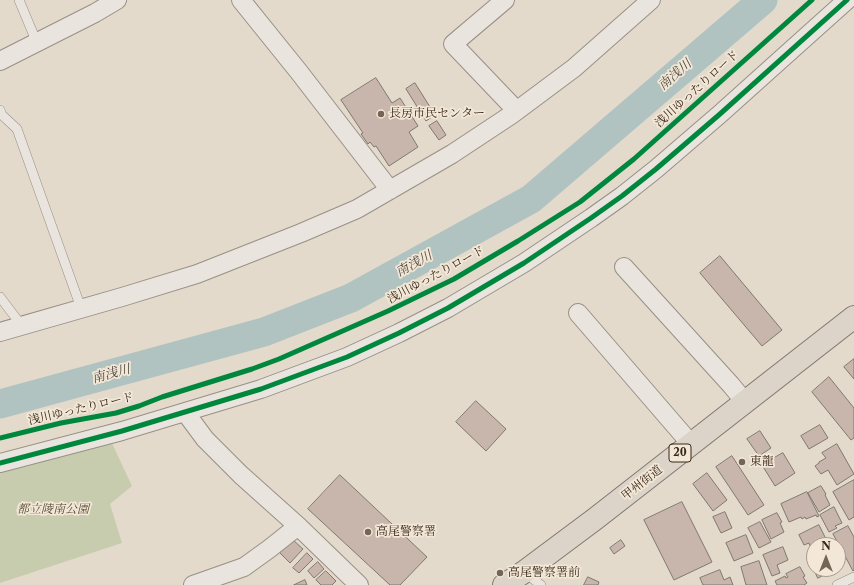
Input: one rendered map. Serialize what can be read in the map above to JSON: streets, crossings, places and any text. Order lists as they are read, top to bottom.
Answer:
{
  "streets": {
    "highway": ["20", "甲州街道"],
    "cycle path": ["浅川ゆったりロード"]
  },
  "water": ["南浅川"],
  "parks": ["都立陵南公園"],
  "places": [
    "長房市民センター",
    "東龍",
    "高尾警察署",
    "高尾警察署前"
  ],
  "north": "top"
}
